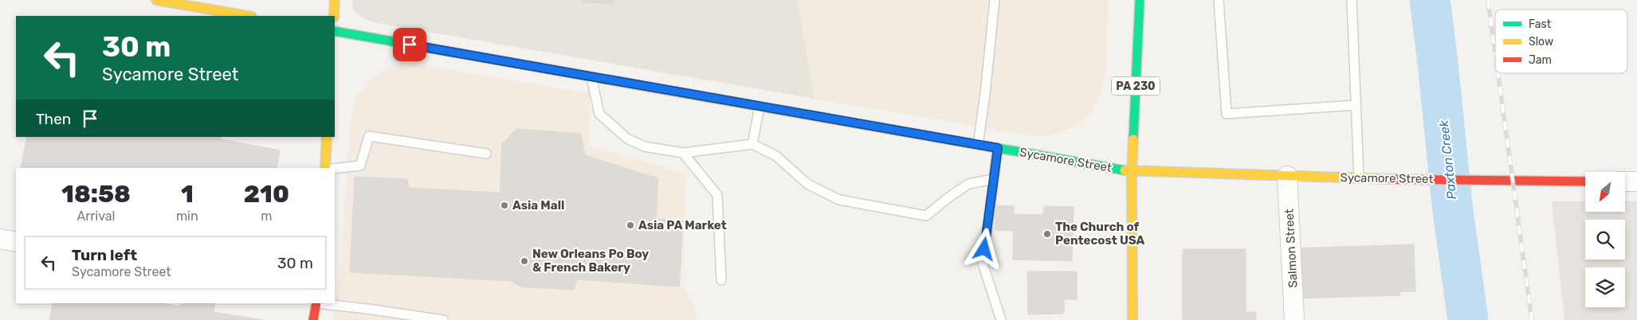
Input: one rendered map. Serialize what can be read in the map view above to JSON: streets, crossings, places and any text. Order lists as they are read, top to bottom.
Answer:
{
  "streets": {
    "main road": ["PA 230", "Sycamore Street"],
    "street": ["Salmon Street"]
  },
  "crossings": [
    ["PA 230", "Sycamore Street"],
    ["Sycamore Street", "Salmon Street"]
  ],
  "water": ["Paxton Creek"],
  "places": [
    "Asia Mall",
    "Asia PA Market",
    "The Church of Pentecost USA",
    "New Orleans Po Boy & French Bakery"
  ],
  "legend": ["Fast", "Slow", "Jam"],
  "north": "bottom left",
  "page": {
    "turn": ["30 m", "Sycamore Street"],
    "then": "Then",
    "eta": [
      "18:58",
      "Arrival",
      "1",
      "min",
      "210",
      "m"
    ],
    "list": [
      {
        "name": "Turn left",
        "note": "Sycamore Street",
        "value": "30 m"
      }
    ]
  }
}
